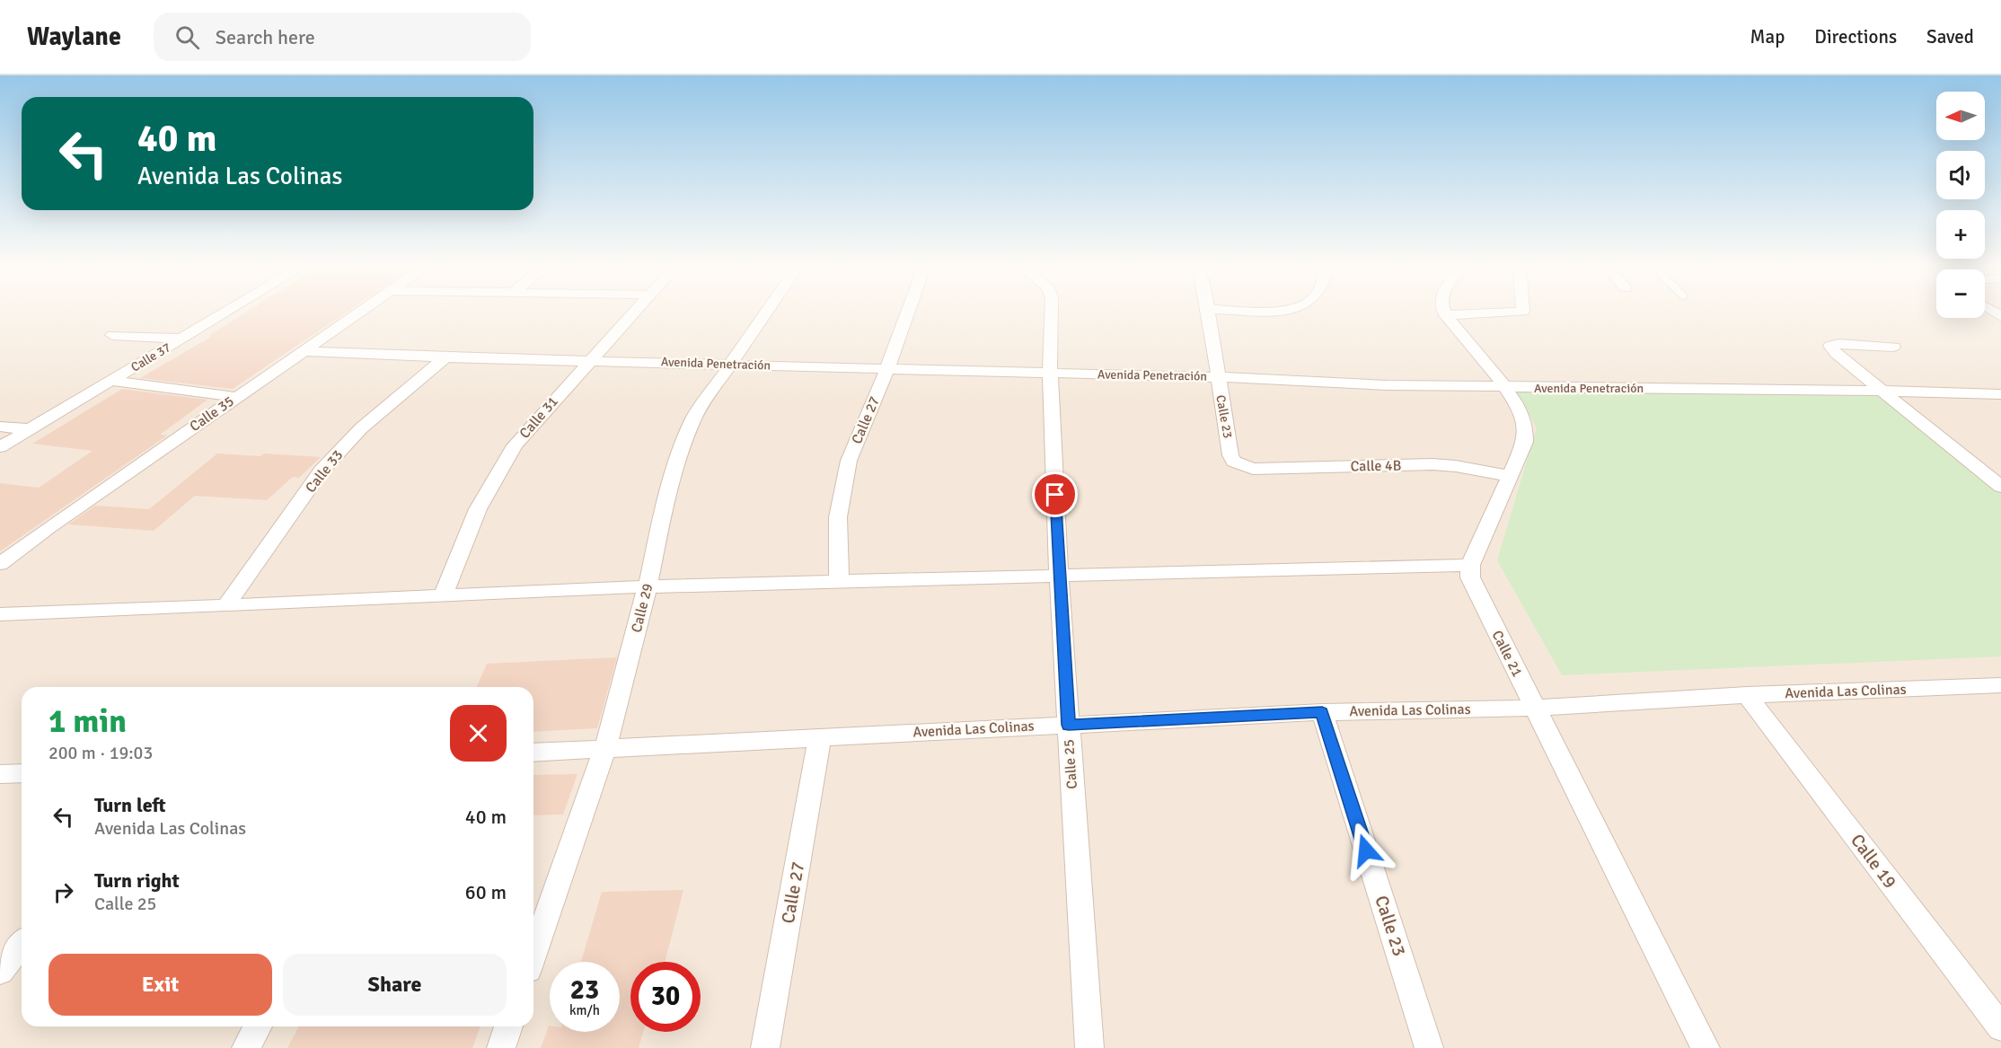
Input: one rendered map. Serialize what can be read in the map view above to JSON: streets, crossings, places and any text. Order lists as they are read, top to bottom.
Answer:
{
  "streets": {
    "street": [
      "Calle 37",
      "Avenida Penetración",
      "Calle 35",
      "Calle 23",
      "Calle 31",
      "Calle 27",
      "Calle 4B",
      "Calle 33",
      "Calle 29",
      "Calle 21",
      "Avenida Las Colinas",
      "Calle 25",
      "Calle 19"
    ]
  },
  "crossings": [
    ["Avenida Penetración", "Calle 35"],
    ["Avenida Penetración", "Calle 23"],
    ["Avenida Penetración", "Calle 31"],
    ["Avenida Penetración", "Calle 27"],
    ["Avenida Penetración", "Calle 33"],
    ["Avenida Penetración", "Calle 29"],
    ["Avenida Penetración", "Calle 25"],
    ["Calle 23", "Calle 4B"],
    ["Calle 23", "Avenida Las Colinas"],
    ["Calle 27", "Avenida Las Colinas"],
    ["Calle 29", "Avenida Las Colinas"],
    ["Calle 21", "Avenida Las Colinas"],
    ["Avenida Las Colinas", "Calle 25"],
    ["Avenida Las Colinas", "Calle 19"]
  ],
  "north": "left",
  "page": {
    "header": "Waylane",
    "search": "Search here",
    "nav": ["Map", "Directions", "Saved"],
    "map_buttons": ["+", "−"],
    "turn": ["40 m", "Avenida Las Colinas"],
    "heading": ["1 min", "200 m · 19:03"],
    "list": [
      {
        "name": "Turn left",
        "note": "Avenida Las Colinas",
        "value": "40 m"
      },
      {
        "name": "Turn right",
        "note": "Calle 25",
        "value": "60 m"
      }
    ],
    "buttons": ["Exit", "Share"],
    "speed": "23 km/h",
    "limit": "30"
  }
}
